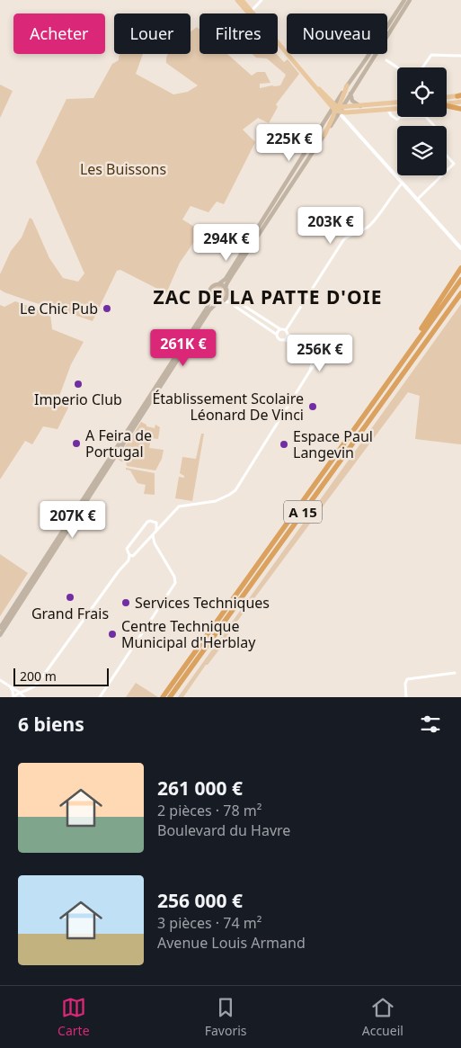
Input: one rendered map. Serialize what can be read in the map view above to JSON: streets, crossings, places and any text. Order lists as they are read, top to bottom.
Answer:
{
  "streets": {
    "highway": ["A 15"]
  },
  "districts": ["ZAC DE LA PATTE D'OIE"],
  "parks": ["Les Buissons"],
  "places": [
    "Le Chic Pub",
    "Imperio Club",
    "Établissement Scolaire Léonard De Vinci",
    "A Feira de Portugal",
    "Espace Paul Langevin",
    "Grand Frais",
    "Services Techniques",
    "Centre Technique Municipal d'Herblay"
  ],
  "scale_bar": "200 m",
  "page": {
    "chip": [
      "Acheter",
      "Louer",
      "Filtres",
      "Nouveau"
    ],
    "price": [
      "225K €",
      "203K €",
      "294K €",
      "261K €",
      "256K €",
      "207K €"
    ],
    "scale": "200 m",
    "heading": "6 biens",
    "list": [
      {
        "name": "261 000 €",
        "note": "2 pièces · 78 m² · Boulevard du Havre"
      },
      {
        "name": "256 000 €",
        "note": "3 pièces · 74 m² · Avenue Louis Armand"
      }
    ],
    "tabs": ["Carte", "Favoris", "Accueil"]
  }
}
